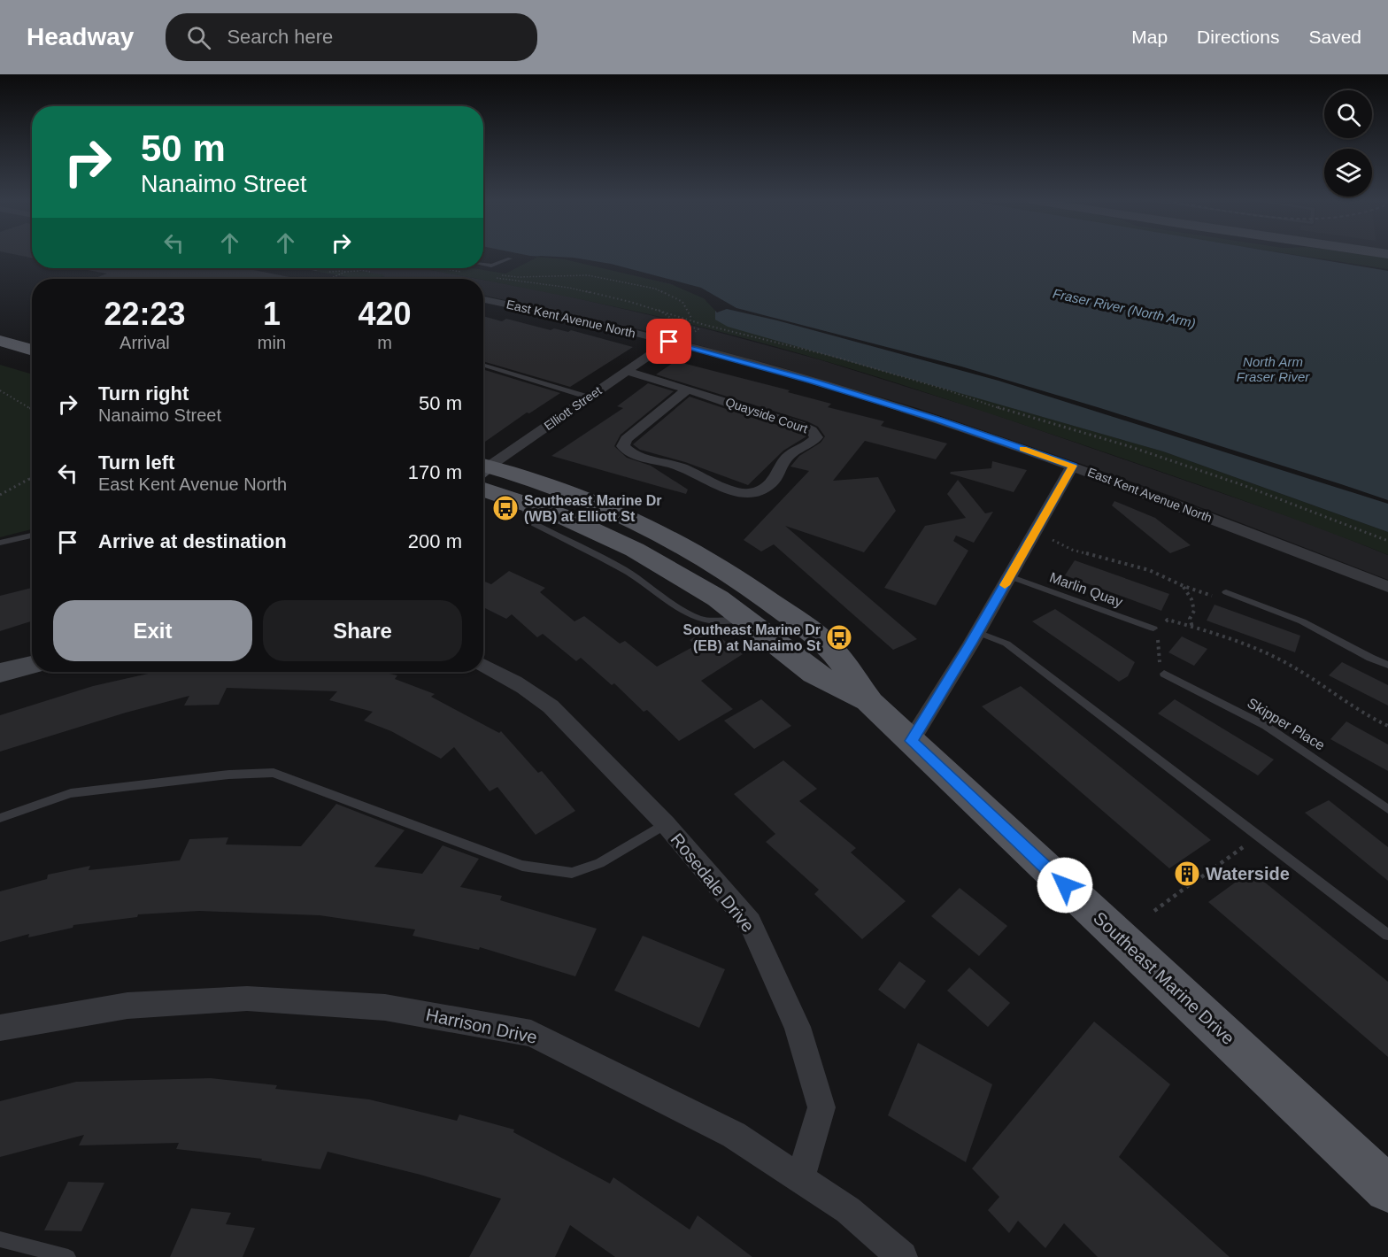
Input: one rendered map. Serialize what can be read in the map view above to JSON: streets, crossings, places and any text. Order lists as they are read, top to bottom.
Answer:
{
  "streets": {
    "main road": ["Southeast Marine Drive"],
    "street": [
      "East Kent Avenue North",
      "Elliott Street",
      "Quayside Court",
      "Rosedale Drive",
      "Harrison Drive"
    ],
    "lane": ["Marlin Quay", "Skipper Place"]
  },
  "crossings": [
    ["East Kent Avenue North", "Elliott Street"],
    ["Elliott Street", "Quayside Court"],
    ["Rosedale Drive", "Harrison Drive"]
  ],
  "water": ["Fraser River (North Arm)", "North Arm Fraser River"],
  "places": {
    "bus stop": ["Southeast Marine Dr (WB) at Elliott St", "Southeast Marine Dr (EB) at Nanaimo St"],
    "building": ["Waterside"]
  },
  "page": {
    "header": "Headway",
    "search": "Search here",
    "nav": ["Map", "Directions", "Saved"],
    "turn": ["50 m", "Nanaimo Street"],
    "eta": [
      "22:23",
      "Arrival",
      "1",
      "min",
      "420",
      "m"
    ],
    "list": [
      {
        "name": "Turn right",
        "note": "Nanaimo Street",
        "value": "50 m"
      },
      {
        "name": "Turn left",
        "note": "East Kent Avenue North",
        "value": "170 m"
      },
      {
        "name": "Arrive at destination",
        "value": "200 m"
      }
    ],
    "buttons": ["Exit", "Share"]
  }
}
